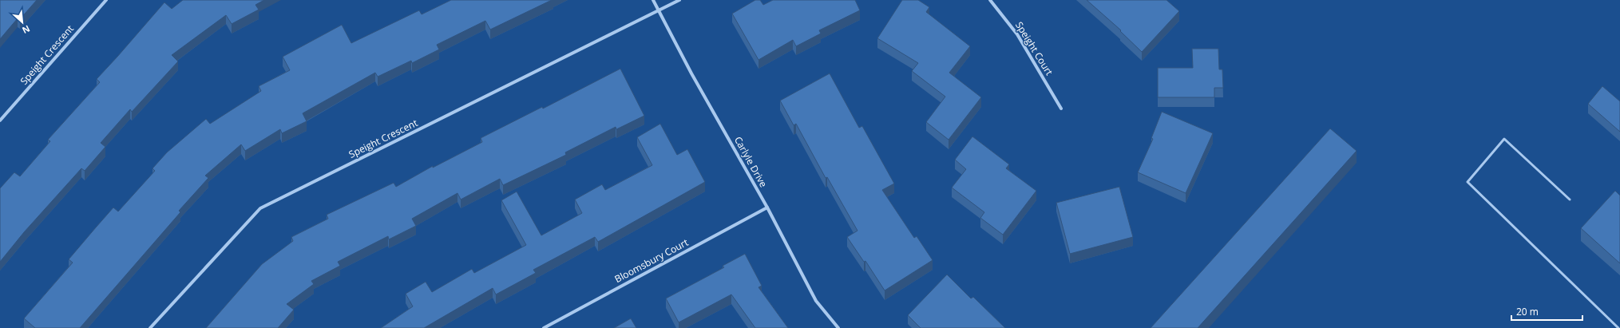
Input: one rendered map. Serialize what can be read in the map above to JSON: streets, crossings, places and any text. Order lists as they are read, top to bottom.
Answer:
{
  "streets": {
    "street": [
      "Speight Court",
      "Speight Crescent",
      "Carlyle Drive",
      "Bloomsbury Court"
    ]
  },
  "crossings": [
    ["Speight Crescent", "Carlyle Drive"],
    ["Carlyle Drive", "Bloomsbury Court"]
  ],
  "scale_bar": "20 m",
  "north": "bottom right"
}
